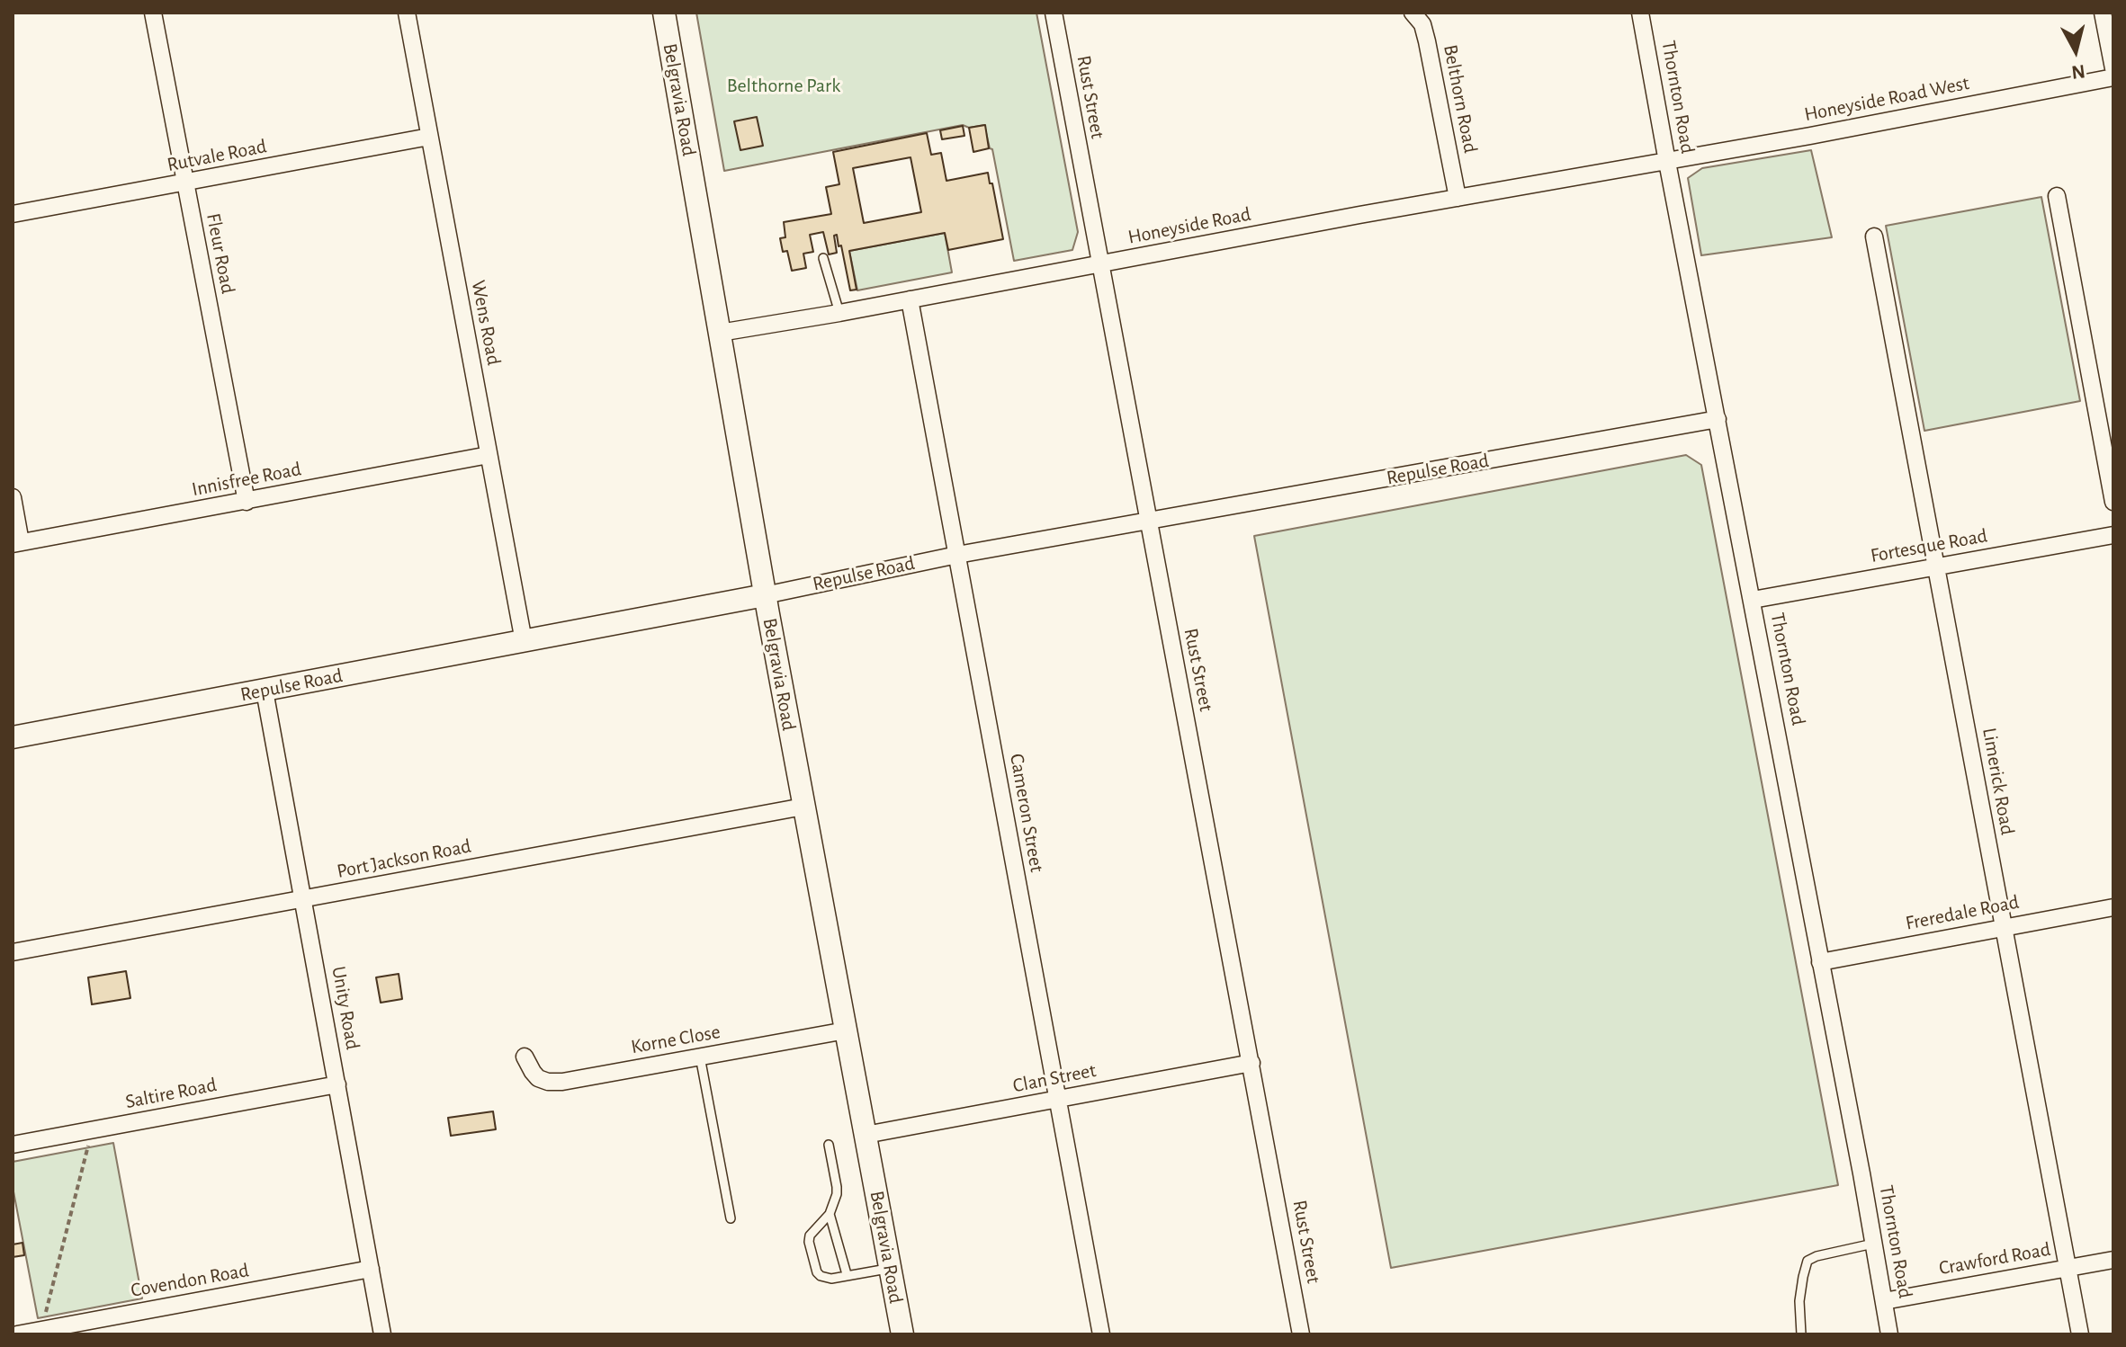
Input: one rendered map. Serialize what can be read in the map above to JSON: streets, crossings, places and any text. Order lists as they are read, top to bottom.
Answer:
{
  "streets": {
    "street": [
      "Rust Street",
      "Thornton Road",
      "Belthorn Road",
      "Honeyside Road West",
      "Belgravia Road",
      "Rutvale Road",
      "Honeyside Road",
      "Fleur Road",
      "Wens Road",
      "Repulse Road",
      "Innisfree Road",
      "Fortesque Road",
      "Limerick Road",
      "Cameron Street",
      "Port Jackson Road",
      "Freredale Road",
      "Unity Road",
      "Korne Close",
      "Clan Street",
      "Saltire Road",
      "Crawford Road",
      "Covendon Road"
    ]
  },
  "crossings": [
    ["Rust Street", "Honeyside Road"],
    ["Rust Street", "Repulse Road"],
    ["Rust Street", "Clan Street"],
    ["Thornton Road", "Honeyside Road West"],
    ["Thornton Road", "Honeyside Road"],
    ["Thornton Road", "Repulse Road"],
    ["Thornton Road", "Fortesque Road"],
    ["Thornton Road", "Freredale Road"],
    ["Thornton Road", "Crawford Road"],
    ["Belthorn Road", "Honeyside Road"],
    ["Honeyside Road West", "Honeyside Road"],
    ["Belgravia Road", "Honeyside Road"],
    ["Belgravia Road", "Repulse Road"],
    ["Belgravia Road", "Port Jackson Road"],
    ["Belgravia Road", "Korne Close"],
    ["Belgravia Road", "Clan Street"],
    ["Rutvale Road", "Fleur Road"],
    ["Rutvale Road", "Wens Road"],
    ["Honeyside Road", "Cameron Street"],
    ["Fleur Road", "Innisfree Road"],
    ["Wens Road", "Repulse Road"],
    ["Wens Road", "Innisfree Road"],
    ["Repulse Road", "Cameron Street"],
    ["Repulse Road", "Unity Road"],
    ["Fortesque Road", "Limerick Road"],
    ["Limerick Road", "Freredale Road"],
    ["Limerick Road", "Crawford Road"],
    ["Cameron Street", "Clan Street"],
    ["Port Jackson Road", "Unity Road"],
    ["Unity Road", "Saltire Road"],
    ["Unity Road", "Covendon Road"]
  ],
  "parks": ["Belthorne Park"],
  "north": "bottom"
}
